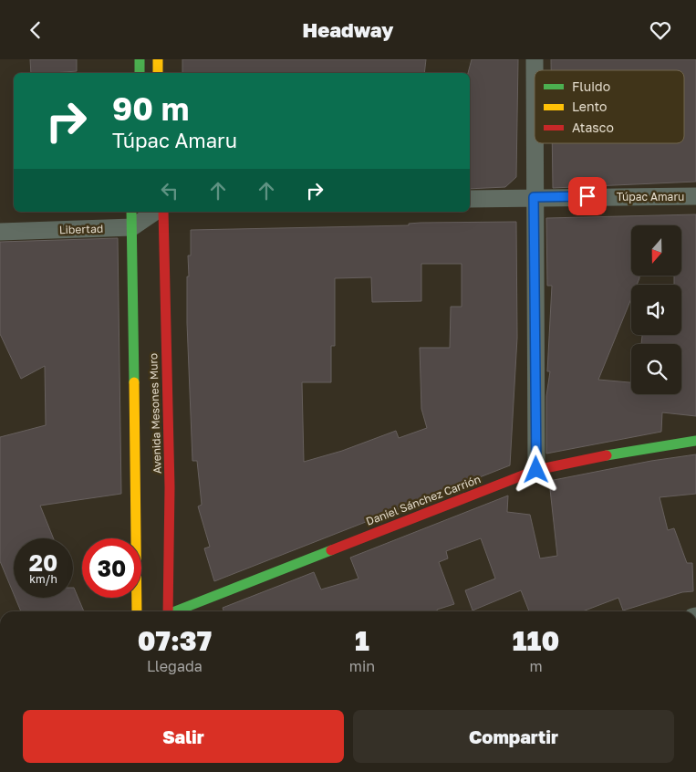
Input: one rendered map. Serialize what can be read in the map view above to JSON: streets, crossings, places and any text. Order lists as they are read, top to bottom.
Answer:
{
  "streets": {
    "street": [
      "Túpac Amaru",
      "Libertad",
      "Avenida Mesones Muro",
      "Daniel Sánchez Carrión"
    ]
  },
  "crossings": [
    ["Libertad", "Avenida Mesones Muro"]
  ],
  "legend": ["Fluido", "Lento", "Atasco"],
  "north": "bottom",
  "page": {
    "header": "Headway",
    "turn": ["90 m", "Túpac Amaru"],
    "speed": "20 km/h",
    "limit": "30",
    "eta": [
      "07:37",
      "Llegada",
      "1",
      "min",
      "110",
      "m"
    ],
    "buttons": ["Salir", "Compartir"]
  }
}
